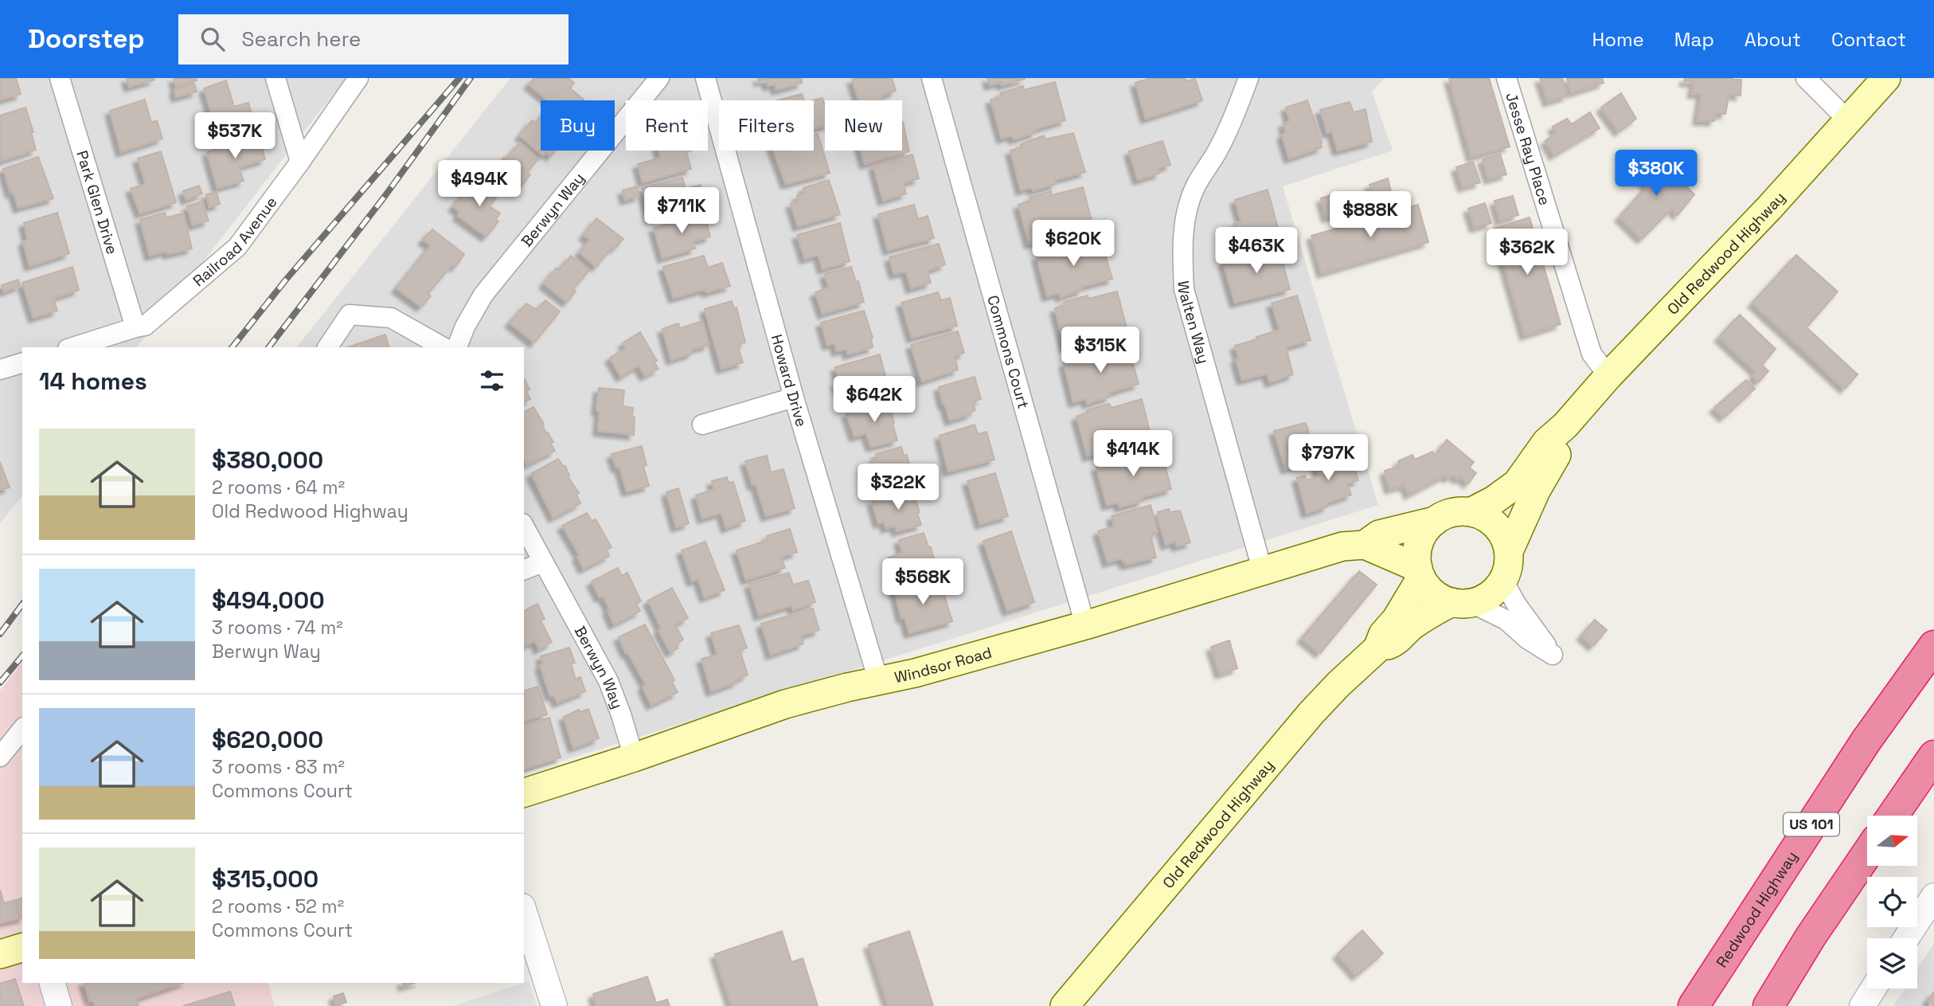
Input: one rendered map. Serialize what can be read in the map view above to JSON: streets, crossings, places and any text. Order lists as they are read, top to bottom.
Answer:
{
  "streets": {
    "highway": ["US 101", "Redwood Highway"],
    "main road": ["Old Redwood Highway", "Windsor Road"],
    "street": [
      "Jesse Ray Place",
      "Park Glen Drive",
      "Berwyn Way",
      "Railroad Avenue",
      "Walten Way",
      "Commons Court",
      "Howard Drive"
    ]
  },
  "crossings": [
    ["Jesse Ray Place", "Old Redwood Highway"],
    ["Park Glen Drive", "Railroad Avenue"],
    ["Berwyn Way", "Windsor Road"],
    ["Old Redwood Highway", "Windsor Road"],
    ["Walten Way", "Windsor Road"],
    ["Commons Court", "Windsor Road"],
    ["Howard Drive", "Windsor Road"]
  ],
  "north": "right",
  "page": {
    "header": "Doorstep",
    "search": "Search here",
    "nav": [
      "Home",
      "Map",
      "About",
      "Contact"
    ],
    "chip": [
      "Buy",
      "Rent",
      "Filters",
      "New"
    ],
    "price": [
      "$537K",
      "$380K",
      "$494K",
      "$711K",
      "$888K",
      "$620K",
      "$463K",
      "$362K",
      "$315K",
      "$642K",
      "$414K",
      "$797K",
      "$322K",
      "$568K"
    ],
    "heading": "14 homes",
    "list": [
      {
        "name": "$380,000",
        "note": "2 rooms · 64 m² · Old Redwood Highway"
      },
      {
        "name": "$494,000",
        "note": "3 rooms · 74 m² · Berwyn Way"
      },
      {
        "name": "$620,000",
        "note": "3 rooms · 83 m² · Commons Court"
      },
      {
        "name": "$315,000",
        "note": "2 rooms · 52 m² · Commons Court"
      }
    ]
  }
}
